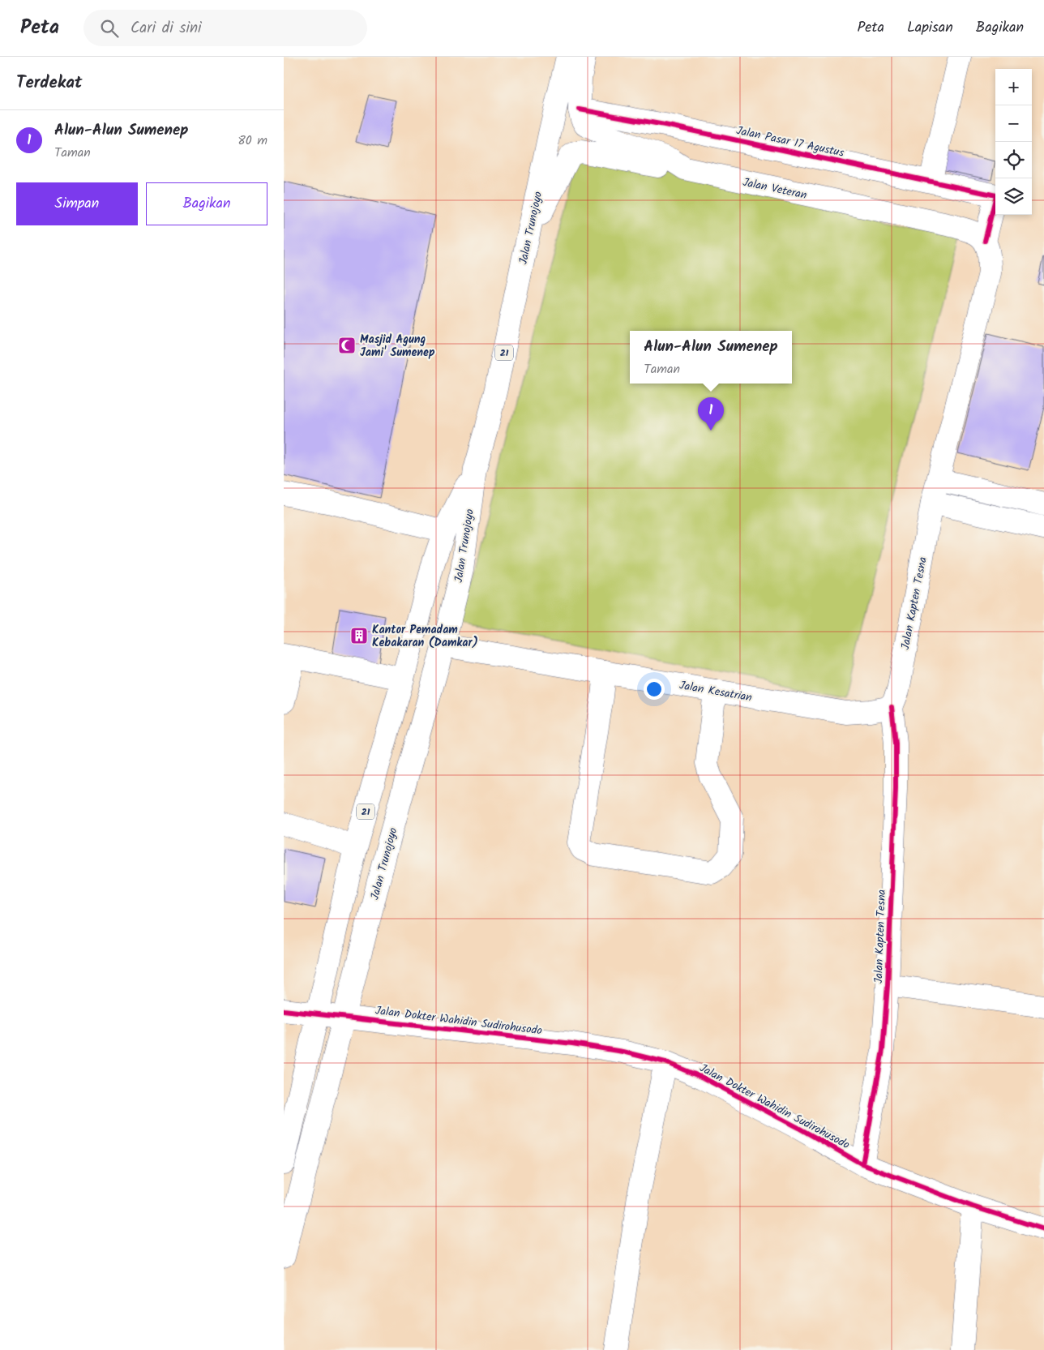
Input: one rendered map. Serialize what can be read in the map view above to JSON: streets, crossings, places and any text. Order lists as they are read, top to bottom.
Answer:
{
  "streets": {
    "main road": [
      "Jalan Pasar 17 Agustus",
      "Jalan Veteran",
      "Jalan Trunojoyo",
      "21",
      "Jalan Kapten Tesna",
      "Jalan Kesatrian",
      "Jalan Dokter Wahidin Sudirohusodo"
    ]
  },
  "crossings": [
    ["Jalan Pasar 17 Agustus", "Jalan Veteran"],
    ["Jalan Pasar 17 Agustus", "Jalan Kapten Tesna"],
    ["Jalan Veteran", "Jalan Kapten Tesna"],
    ["Jalan Trunojoyo", "Jalan Kesatrian"],
    ["Jalan Trunojoyo", "Jalan Dokter Wahidin Sudirohusodo"],
    ["Jalan Kapten Tesna", "Jalan Kesatrian"],
    ["Jalan Kapten Tesna", "Jalan Dokter Wahidin Sudirohusodo"]
  ],
  "places": {
    "mosque": ["Masjid Agung Jami' Sumenep"],
    "building": ["Kantor Pemadam Kebakaran (Damkar)"]
  },
  "page": {
    "header": "Peta",
    "search": "Cari di sini",
    "nav": ["Peta", "Lapisan", "Bagikan"],
    "heading": "Terdekat",
    "map_buttons": ["+", "−"],
    "list": [
      {
        "mark": "1",
        "name": "Alun-Alun Sumenep",
        "note": "Taman",
        "value": "80 m"
      }
    ],
    "buttons": ["Simpan", "Bagikan"],
    "popup": ["Alun-Alun Sumenep", "Taman"],
    "pins": "1"
  }
}
